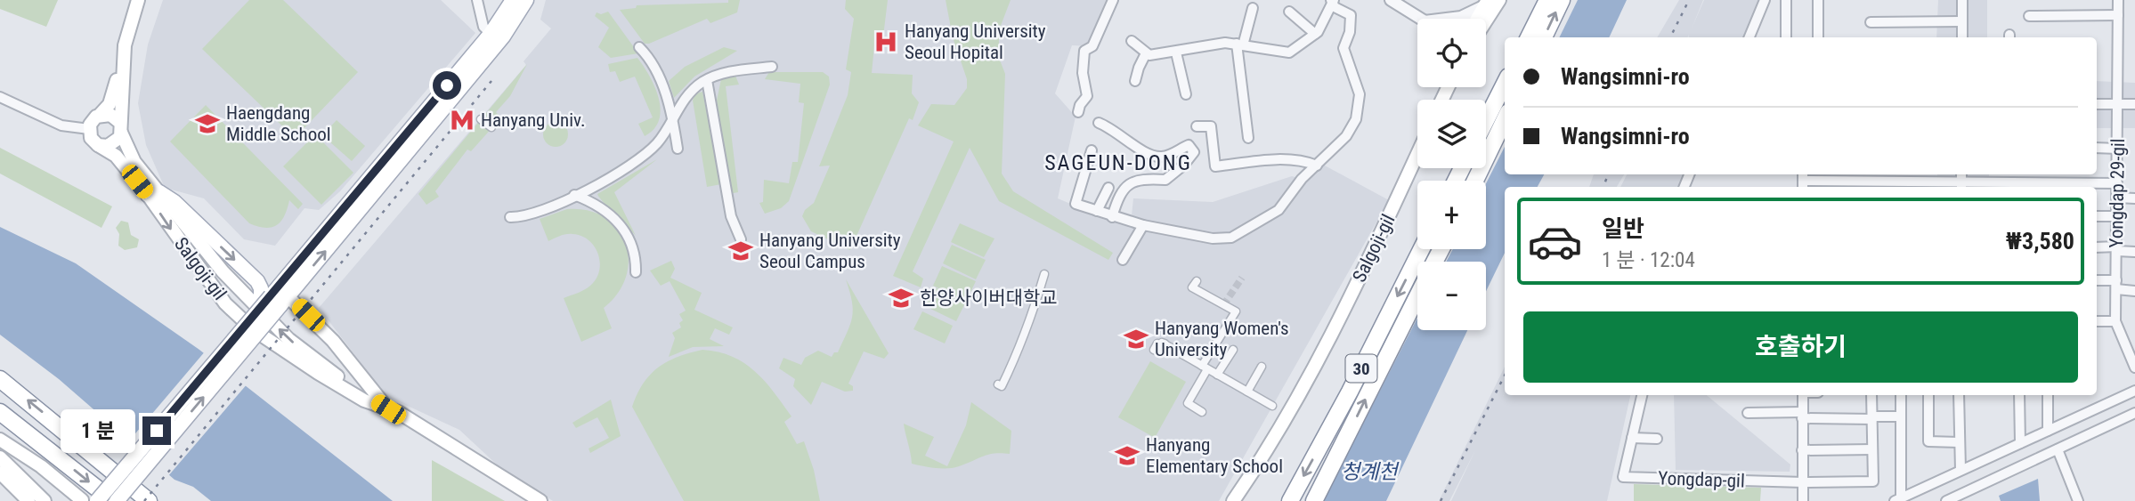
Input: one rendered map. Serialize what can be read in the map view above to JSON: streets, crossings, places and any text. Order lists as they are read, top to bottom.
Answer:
{
  "streets": {
    "highway": ["30"],
    "main road": ["Salgoji-gil"],
    "street": ["Yongdap 29-gil", "Yongdap-gil"]
  },
  "districts": ["SAGEUN-DONG"],
  "water": ["청계천"],
  "places": {
    "hospital": ["Hanyang University Seoul Hopital"],
    "metro station": ["Hanyang Univ."],
    "school or university": [
      "Haengdang Middle School",
      "Hanyang University Seoul Campus",
      "한양사이버대학교",
      "Hanyang Women's University",
      "Hanyang Elementary School"
    ]
  },
  "page": {
    "map_buttons": ["+", "−"],
    "banner": ["Wangsimni-ro", "Wangsimni-ro"],
    "list": [
      {
        "name": "일반",
        "note": "1 분 · 12:04",
        "value": "₩3,580"
      }
    ],
    "buttons": "호출하기",
    "bubble": "1 분"
  }
}
